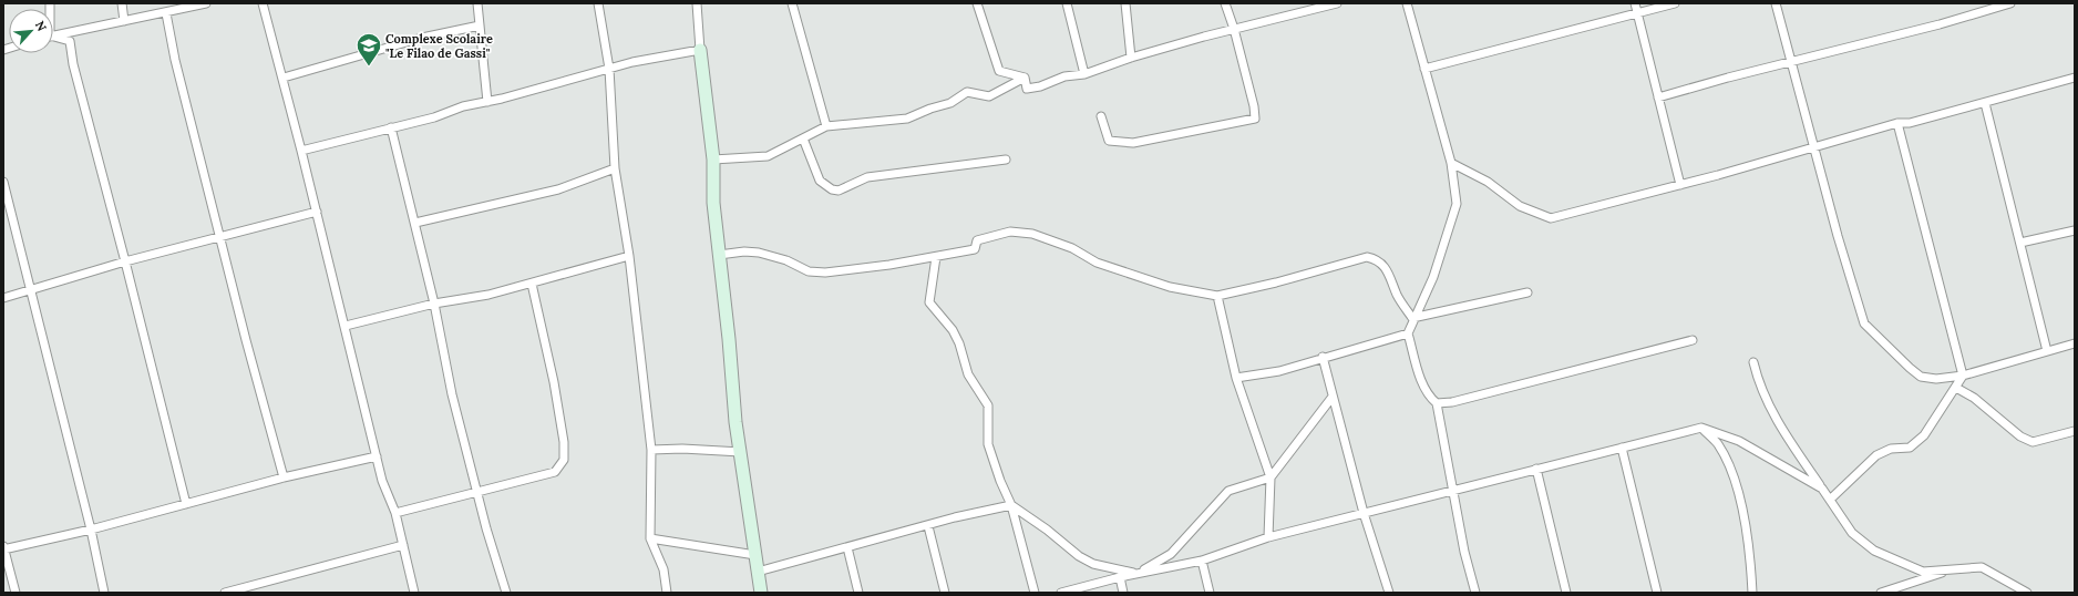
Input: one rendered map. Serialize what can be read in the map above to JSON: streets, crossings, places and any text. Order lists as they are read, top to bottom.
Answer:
{
  "places": {
    "school or university": ["Complexe Scolaire \"Le Filao de Gassi\""]
  },
  "north": "top right"
}
